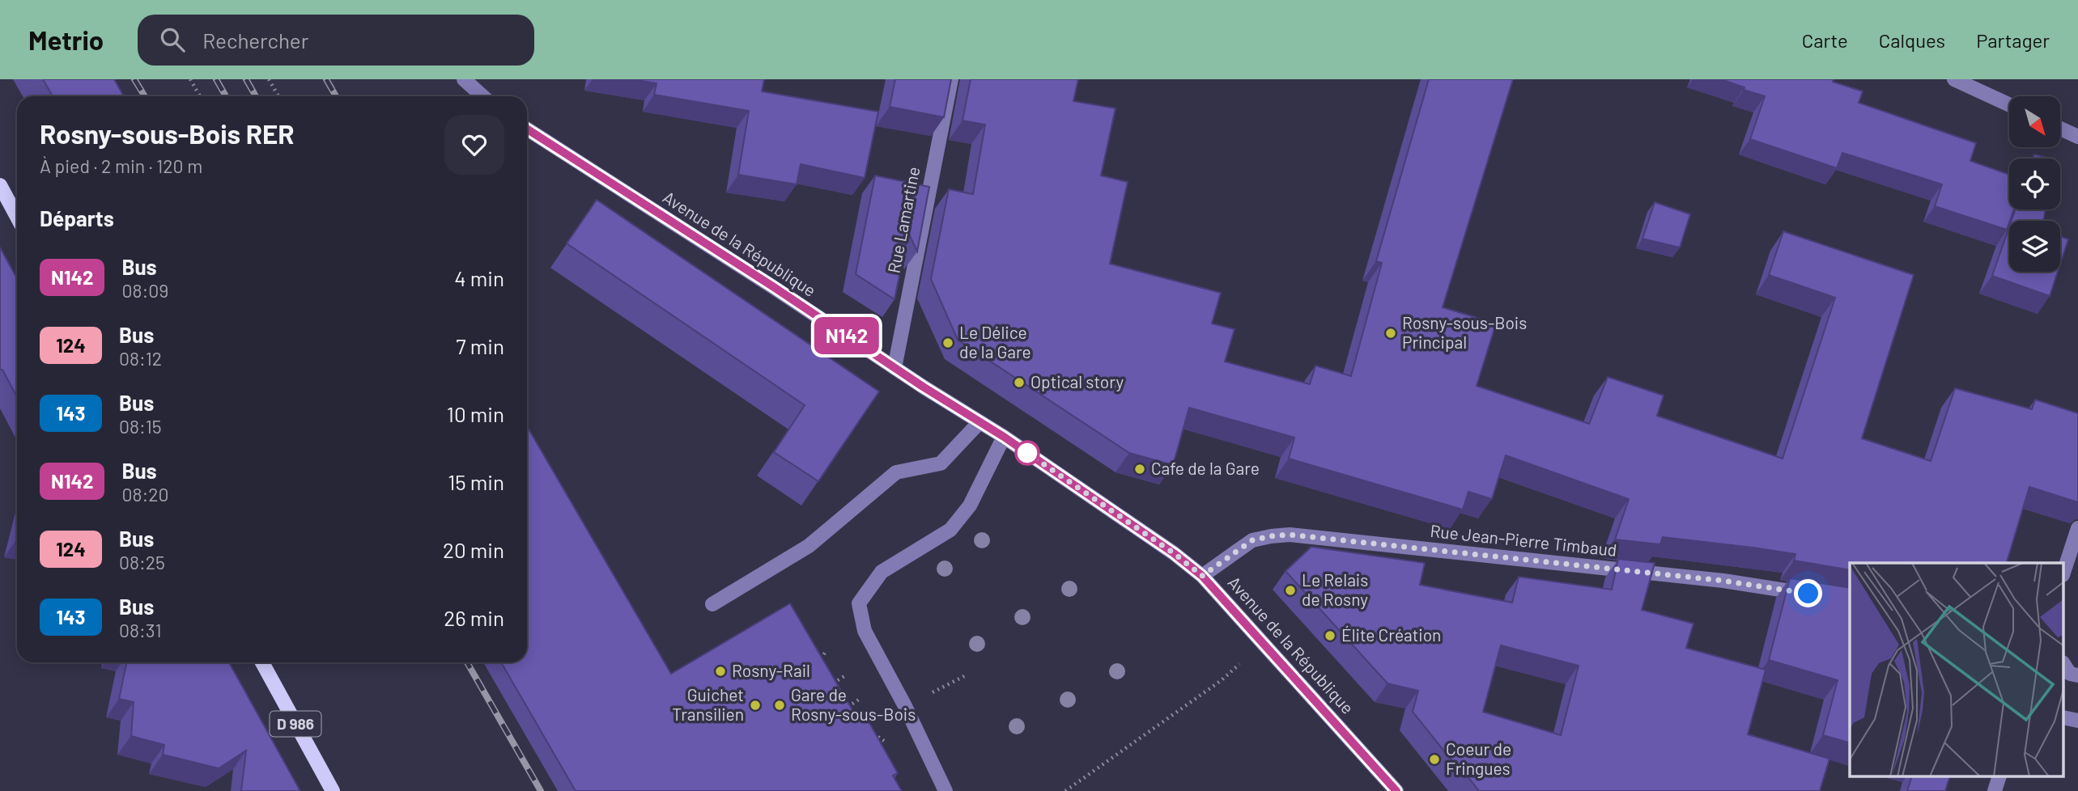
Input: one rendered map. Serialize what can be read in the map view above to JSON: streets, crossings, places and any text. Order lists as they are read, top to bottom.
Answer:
{
  "streets": {
    "main road": ["D 986"],
    "street": ["Rue Lamartine", "Avenue de la République", "Rue Jean-Pierre Timbaud"]
  },
  "crossings": [
    ["Rue Lamartine", "Avenue de la République"],
    ["Avenue de la République", "Rue Jean-Pierre Timbaud"]
  ],
  "places": [
    "Rosny-sous-Bois Principal",
    "Le Délice de la Gare",
    "Optical story",
    "Cafe de la Gare",
    "Le Relais de Rosny",
    "Élite Création",
    "Rosny-Rail",
    "Guichet Transilien",
    "Gare de Rosny-sous-Bois",
    "Coeur de Fringues"
  ],
  "lines": ["bus line N142"],
  "north": "bottom right",
  "page": {
    "header": "Metrio",
    "search": "Rechercher",
    "nav": ["Carte", "Calques", "Partager"],
    "on_map": "N142",
    "heading": [
      ["Rosny-sous-Bois RER", "À pied · 2 min · 120 m"],
      "Départs"
    ],
    "list": [
      {
        "mark": "N142",
        "name": "Bus",
        "note": "08:09",
        "value": "4 min"
      },
      {
        "mark": "124",
        "name": "Bus",
        "note": "08:12",
        "value": "7 min"
      },
      {
        "mark": "143",
        "name": "Bus",
        "note": "08:15",
        "value": "10 min"
      },
      {
        "mark": "N142",
        "name": "Bus",
        "note": "08:20",
        "value": "15 min"
      },
      {
        "mark": "124",
        "name": "Bus",
        "note": "08:25",
        "value": "20 min"
      },
      {
        "mark": "143",
        "name": "Bus",
        "note": "08:31",
        "value": "26 min"
      }
    ]
  }
}
